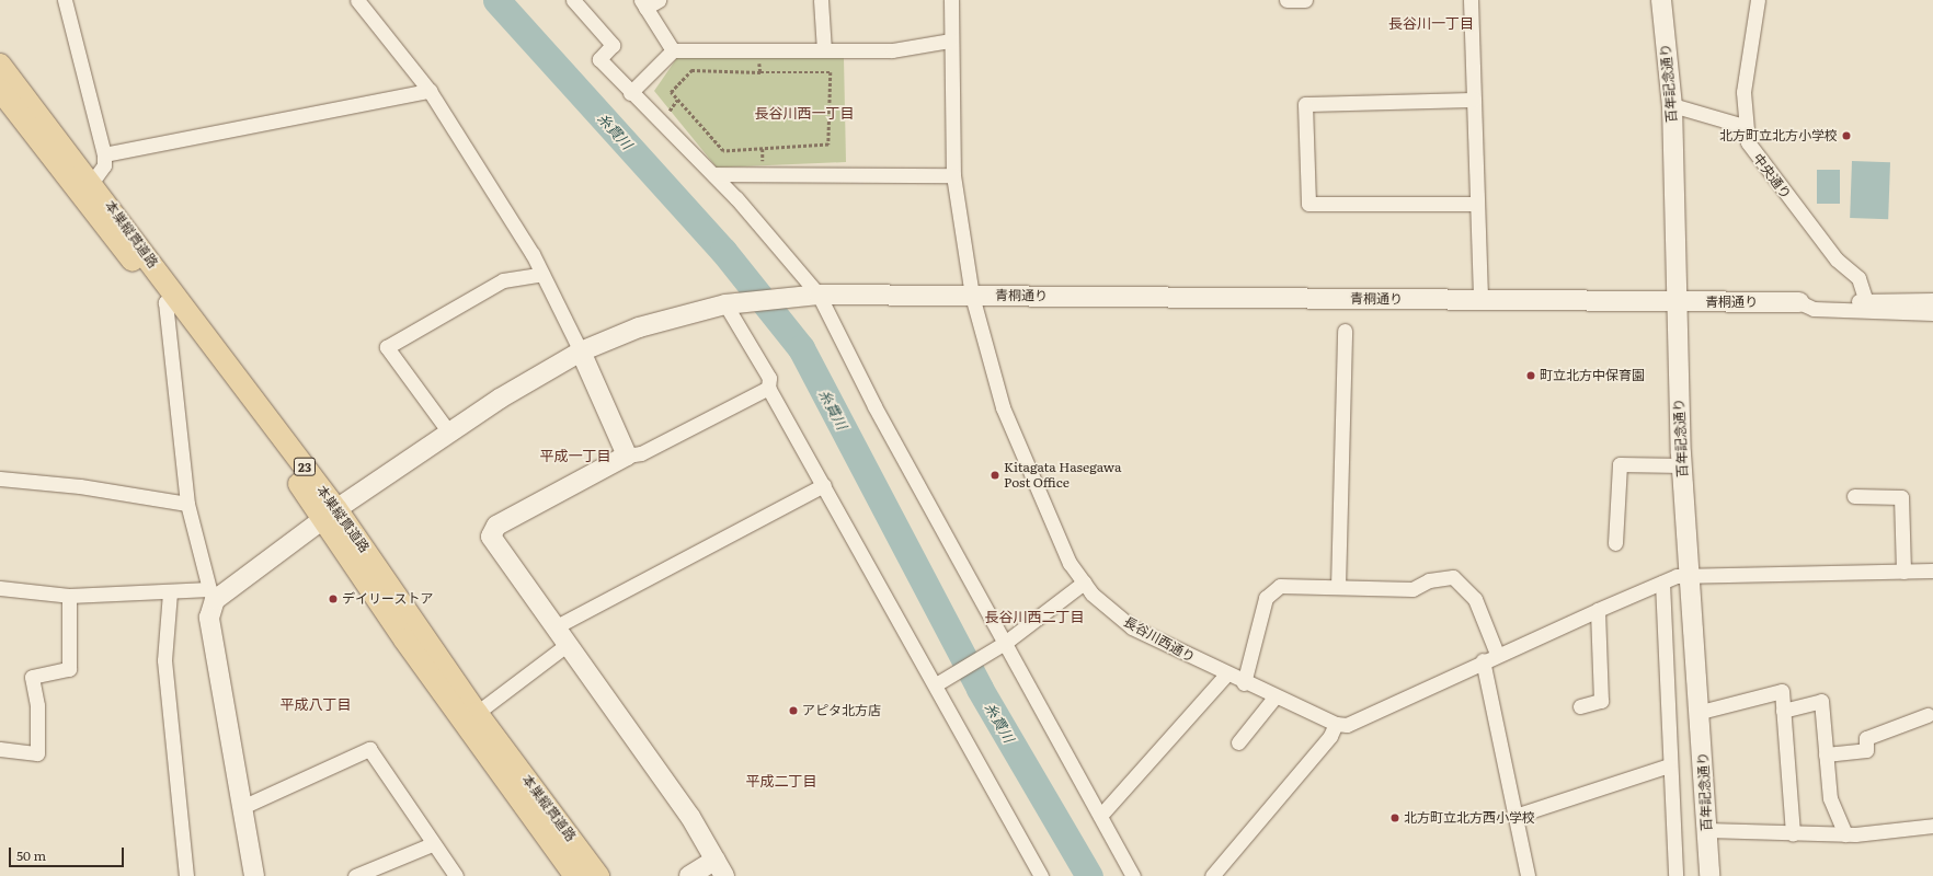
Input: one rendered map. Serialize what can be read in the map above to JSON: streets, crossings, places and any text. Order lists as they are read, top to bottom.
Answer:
{
  "streets": {
    "main road": ["本巣縦貫道路", "23"],
    "street": [
      "百年記念通り",
      "中央通り",
      "青桐通り",
      "長谷川西通り"
    ]
  },
  "crossings": [
    ["百年記念通り", "青桐通り"],
    ["中央通り", "青桐通り"],
    ["本巣縦貫道路", "青桐通り"],
    ["青桐通り", "長谷川西通り"]
  ],
  "districts": [
    "長谷川一丁目",
    "長谷川西一丁目",
    "平成一丁目",
    "長谷川西二丁目",
    "平成八丁目",
    "平成二丁目"
  ],
  "water": ["糸貫川"],
  "places": [
    "北方町立北方小学校",
    "町立北方中保育園",
    "Kitagata Hasegawa Post Office",
    "デイリーストア",
    "アピタ北方店",
    "北方町立北方西小学校"
  ],
  "scale_bar": "50 m"
}
